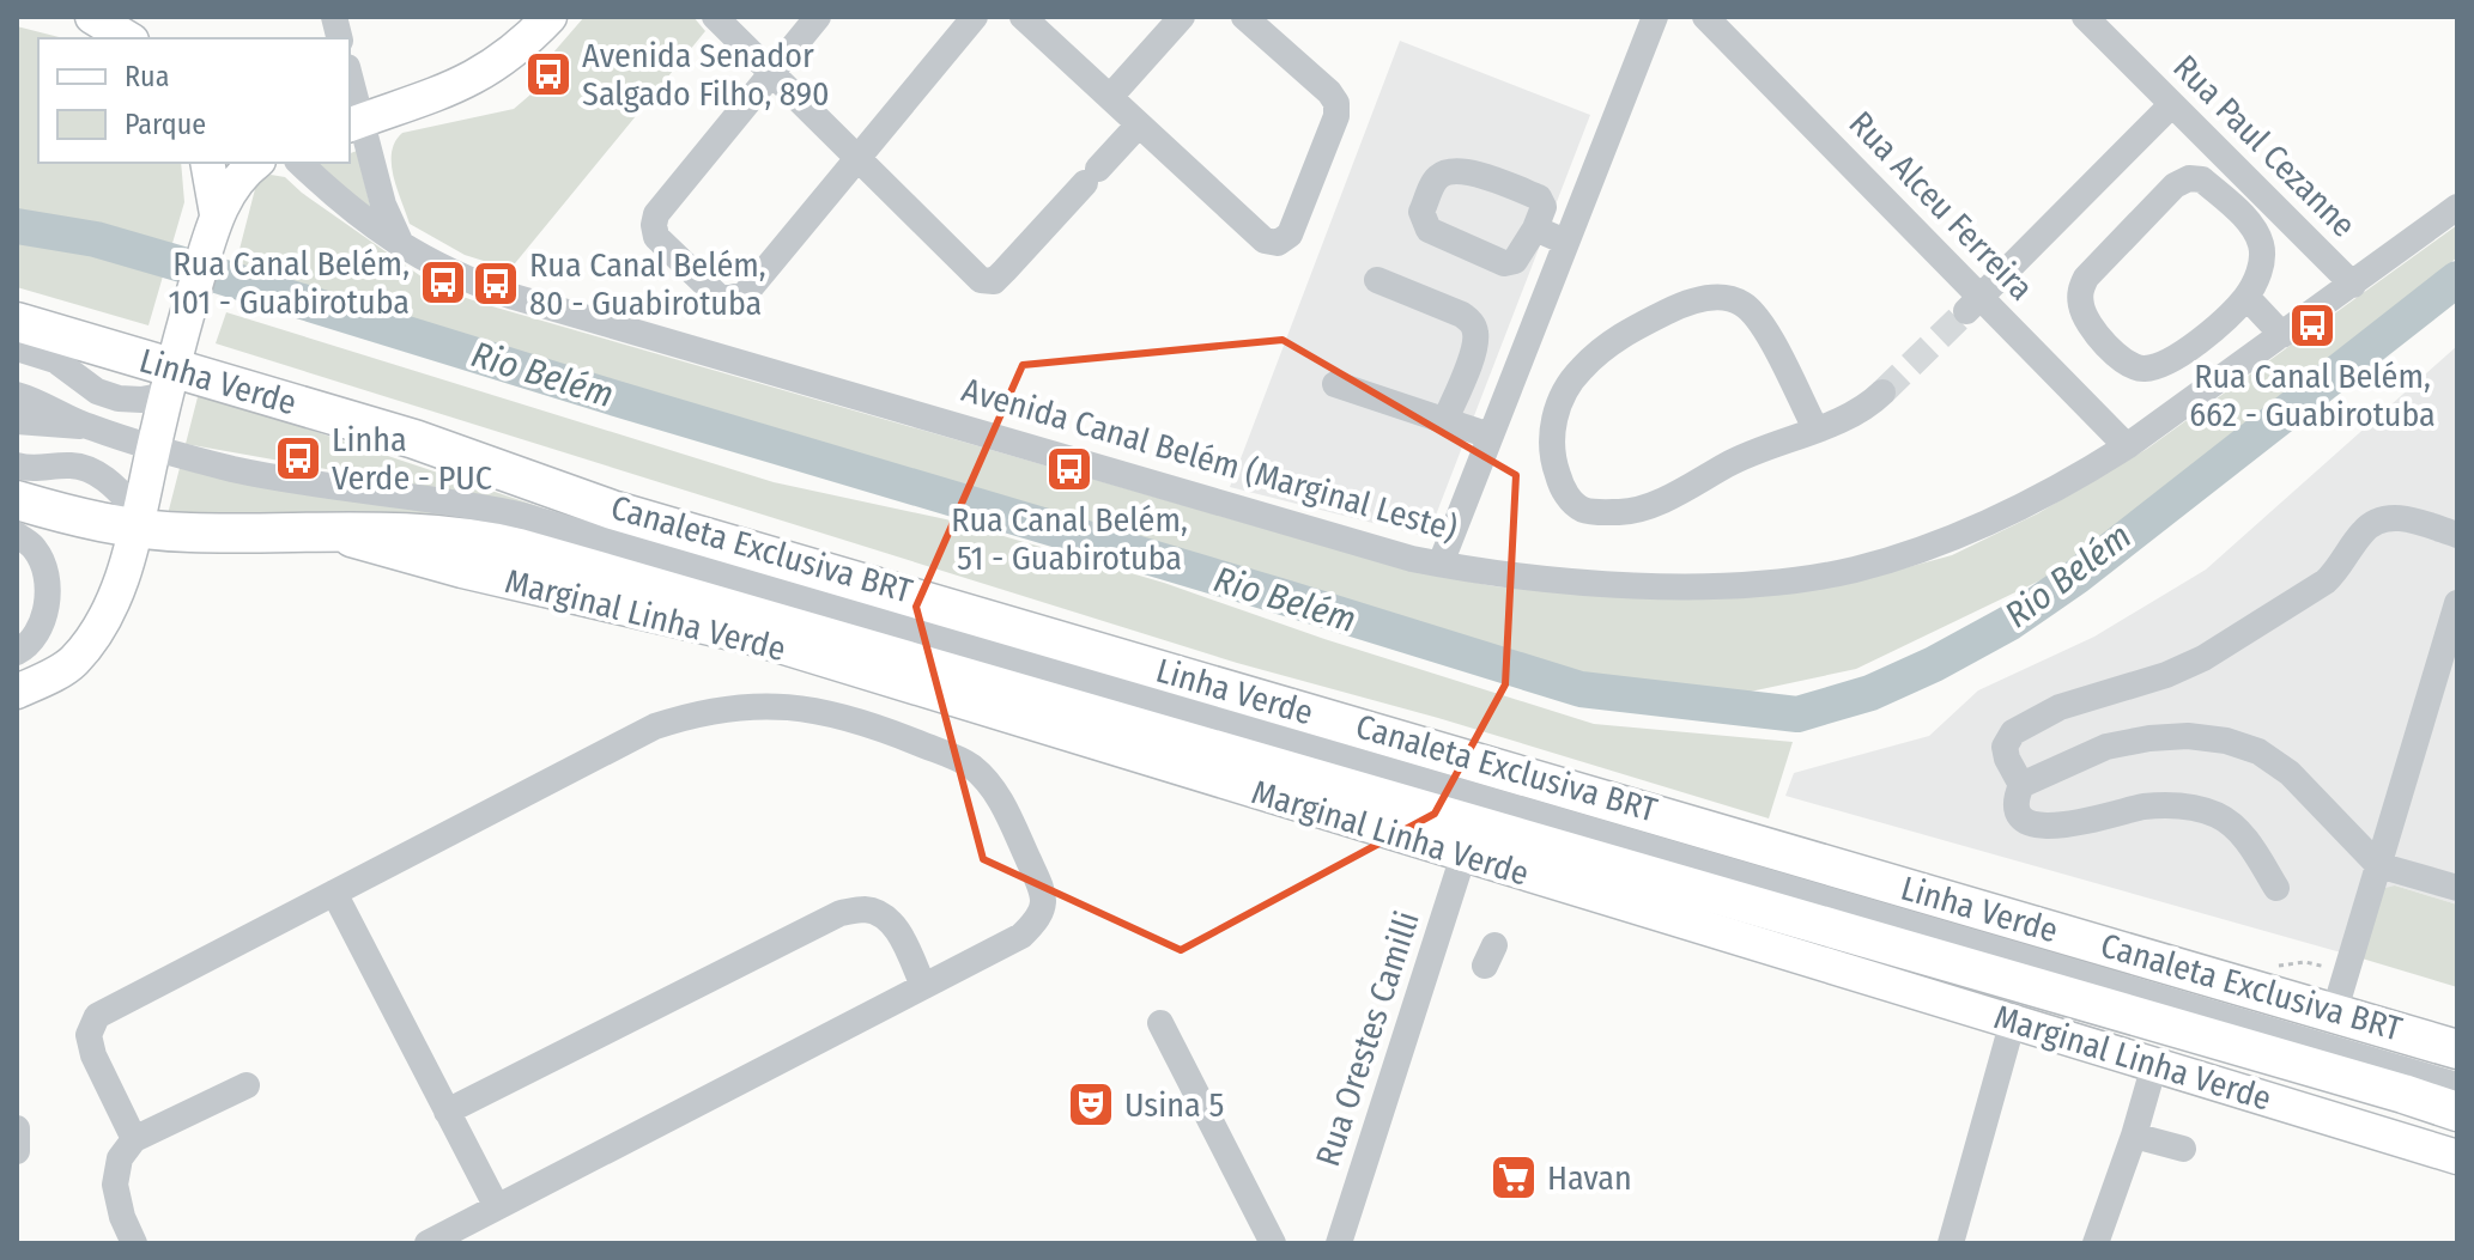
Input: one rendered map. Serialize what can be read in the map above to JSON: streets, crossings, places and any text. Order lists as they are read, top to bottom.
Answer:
{
  "streets": {
    "highway": ["Linha Verde"],
    "main road": ["Marginal Linha Verde"],
    "street": [
      "Rua Paul Cezanne",
      "Rua Alceu Ferreira",
      "Avenida Canal Belém (Marginal Leste)",
      "Canaleta Exclusiva BRT",
      "Rua Orestes Camilli"
    ]
  },
  "crossings": [
    ["Rua Paul Cezanne", "Avenida Canal Belém (Marginal Leste)"],
    ["Rua Alceu Ferreira", "Avenida Canal Belém (Marginal Leste)"],
    ["Linha Verde", "Marginal Linha Verde"],
    ["Marginal Linha Verde", "Rua Orestes Camilli"]
  ],
  "water": ["Rio Belém"],
  "places": {
    "bus stop": [
      "Avenida Senador Salgado Filho, 890",
      "Rua Canal Belém, 101 - Guabirotuba",
      "Rua Canal Belém, 80 - Guabirotuba",
      "Rua Canal Belém, 662 - Guabirotuba",
      "Linha Verde - PUC",
      "Rua Canal Belém, 51 - Guabirotuba"
    ],
    "theatre": ["Usina 5"],
    "supermarket": ["Havan"]
  },
  "legend": ["Rua", "Parque"]
}
